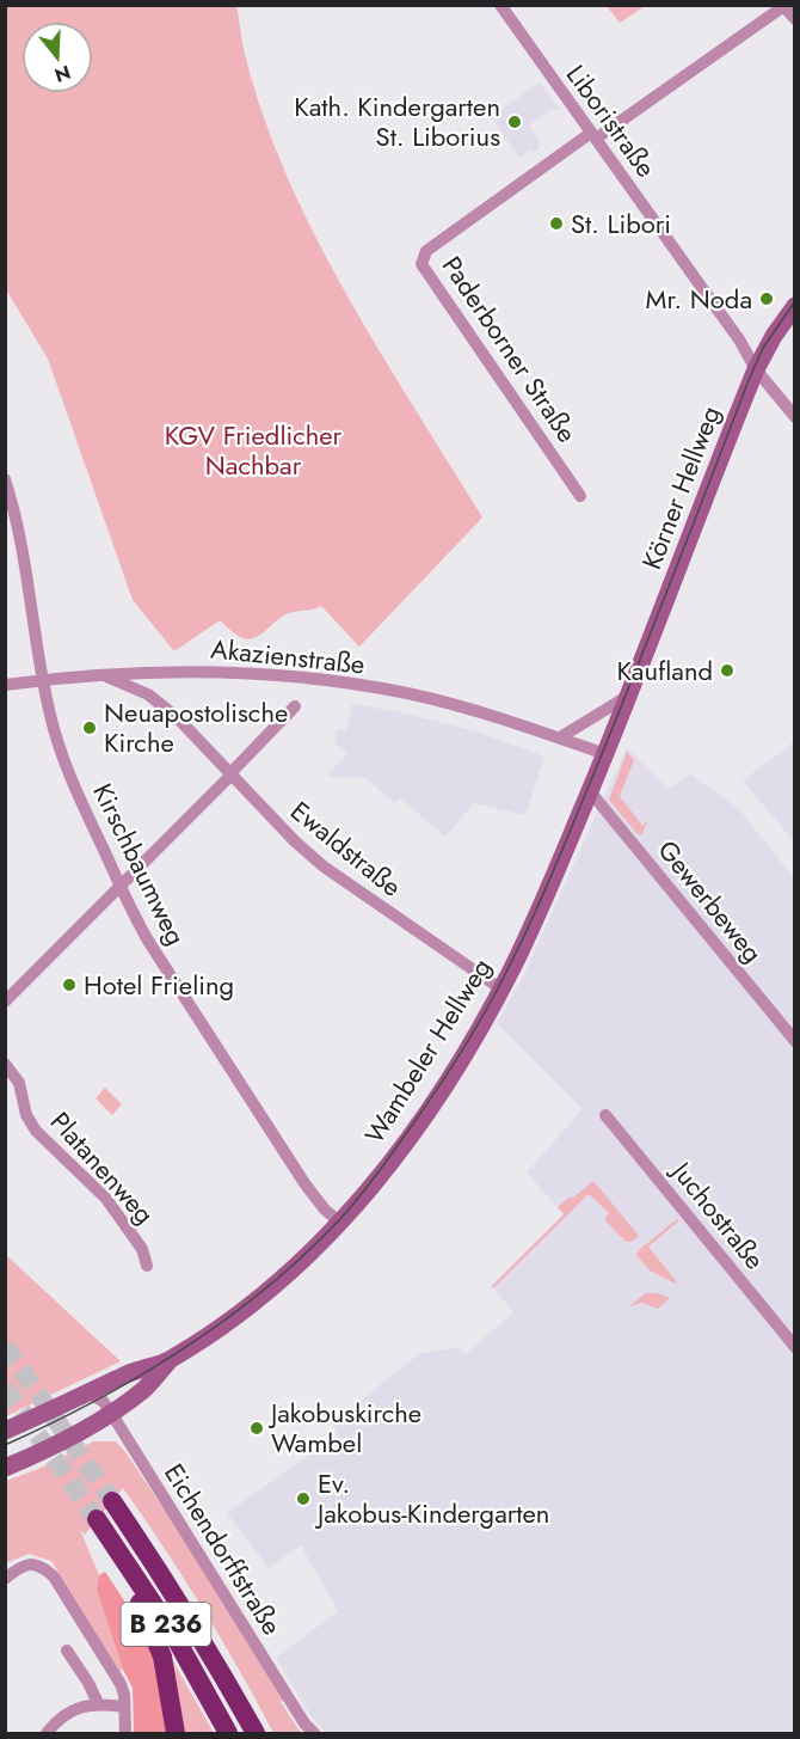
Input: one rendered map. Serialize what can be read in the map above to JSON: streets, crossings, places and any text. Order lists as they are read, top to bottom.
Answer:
{
  "streets": {
    "highway": ["B 236"],
    "main road": ["Körner Hellweg", "Wambeler Hellweg"],
    "street": [
      "Liboristraße",
      "Paderborner Straße",
      "Akazienstraße",
      "Ewaldstraße",
      "Kirschbaumweg",
      "Gewerbeweg",
      "Platanenweg",
      "Juchostraße",
      "Eichendorffstraße"
    ]
  },
  "crossings": [
    ["Liboristraße", "Paderborner Straße"],
    ["Liboristraße", "Körner Hellweg"],
    ["Körner Hellweg", "Wambeler Hellweg"],
    ["Akazienstraße", "Ewaldstraße"],
    ["Akazienstraße", "Kirschbaumweg"],
    ["Akazienstraße", "Wambeler Hellweg"],
    ["Ewaldstraße", "Wambeler Hellweg"],
    ["Kirschbaumweg", "Wambeler Hellweg"],
    ["Gewerbeweg", "Wambeler Hellweg"],
    ["Wambeler Hellweg", "Eichendorffstraße"]
  ],
  "parks": ["KGV Friedlicher Nachbar"],
  "places": [
    "Kath. Kindergarten St. Liborius",
    "St. Libori",
    "Mr. Noda",
    "Kaufland",
    "Neuapostolische Kirche",
    "Hotel Frieling",
    "Jakobuskirche Wambel",
    "Ev. Jakobus-Kindergarten"
  ],
  "north": "bottom"
}
